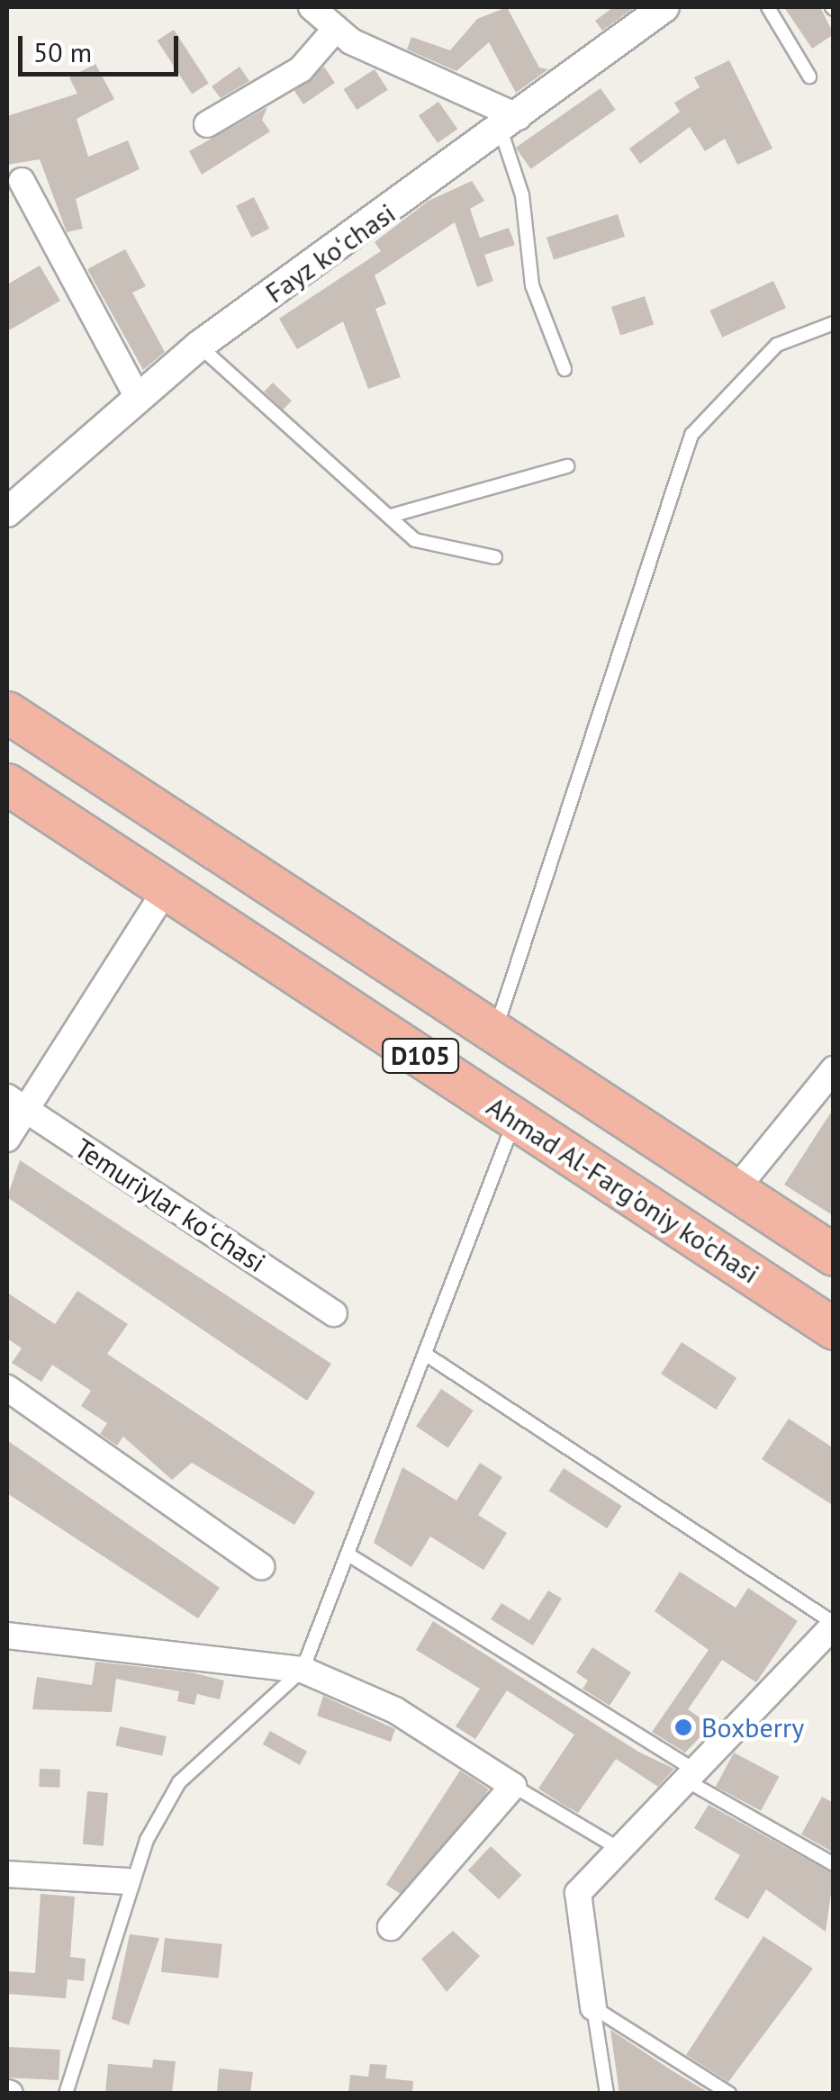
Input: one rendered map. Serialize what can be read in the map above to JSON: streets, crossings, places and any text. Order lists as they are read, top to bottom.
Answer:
{
  "streets": {
    "highway": ["D105", "Ahmad Al-Farg'oniy ko'chasi"],
    "street": ["Fayz koʻchasi", "Temuriylar koʻchasi"]
  },
  "places": ["Boxberry"],
  "scale_bar": "50 m"
}
